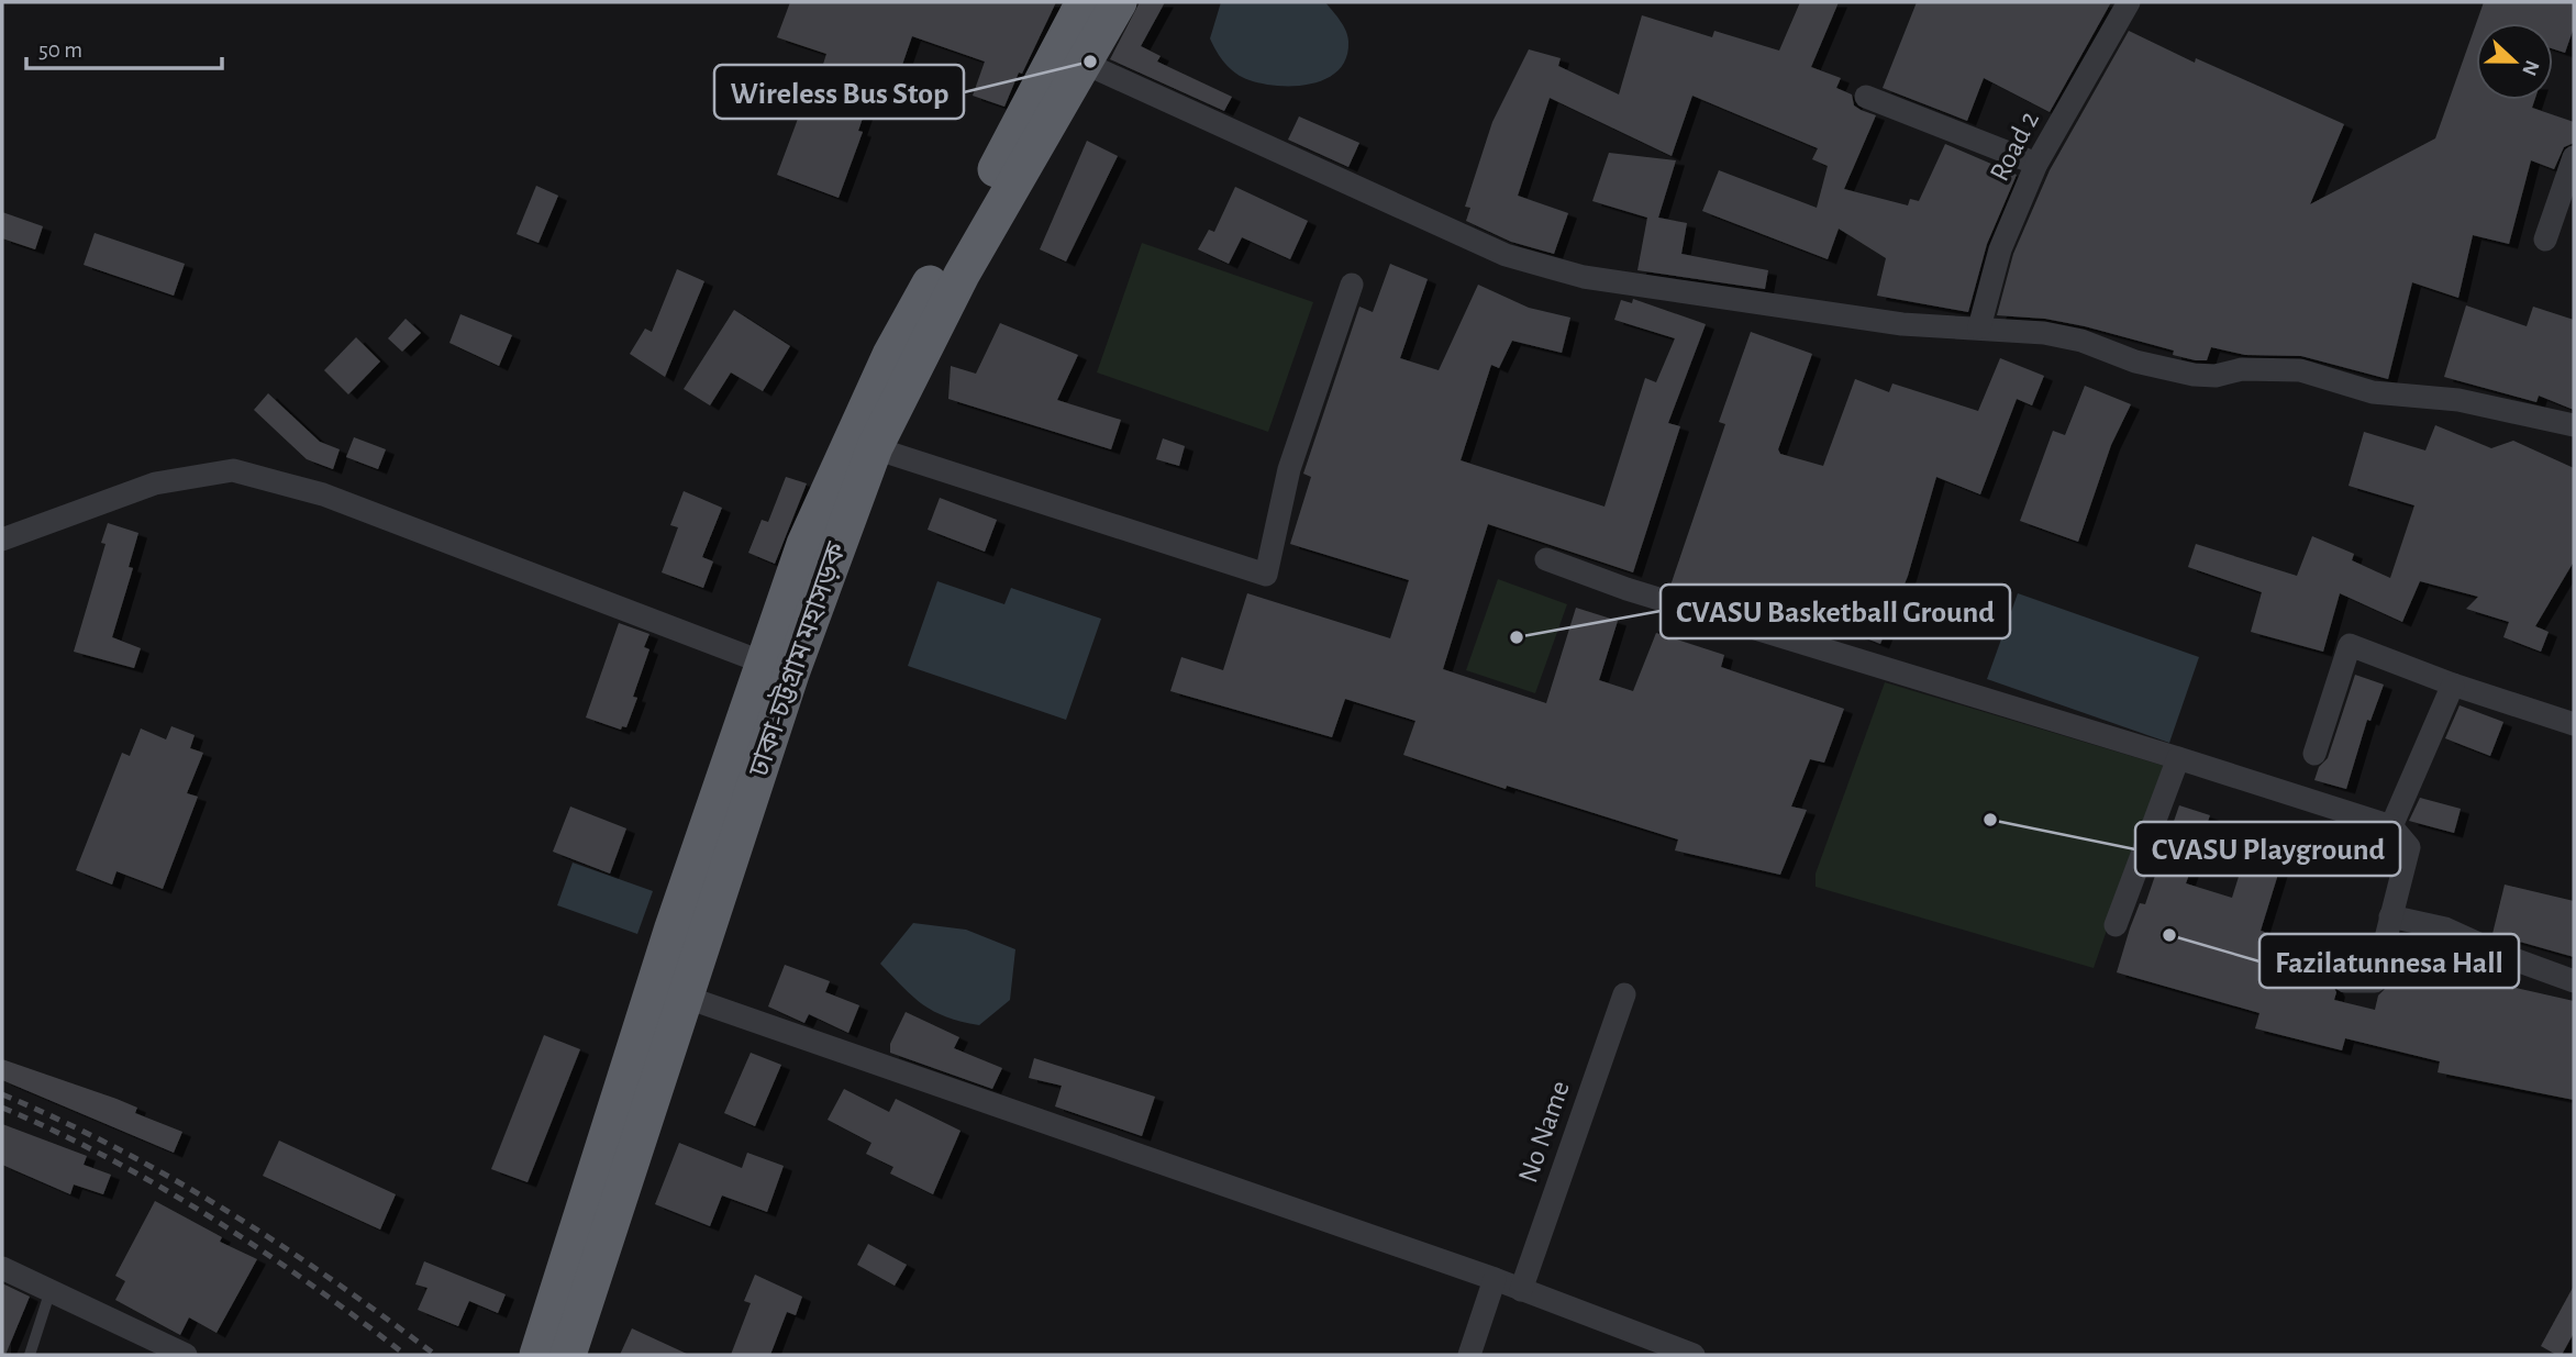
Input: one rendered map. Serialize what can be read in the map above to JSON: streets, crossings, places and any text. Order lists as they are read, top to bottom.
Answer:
{
  "streets": {
    "highway": ["ঢাকা-চট্টগ্রাম মহাসড়ক"],
    "street": ["Road 2", "No Name"]
  },
  "places": [
    "Wireless Bus Stop",
    "CVASU Basketball Ground",
    "CVASU Playground",
    "Fazilatunnesa Hall"
  ],
  "scale_bar": "50 m",
  "north": "right"
}
